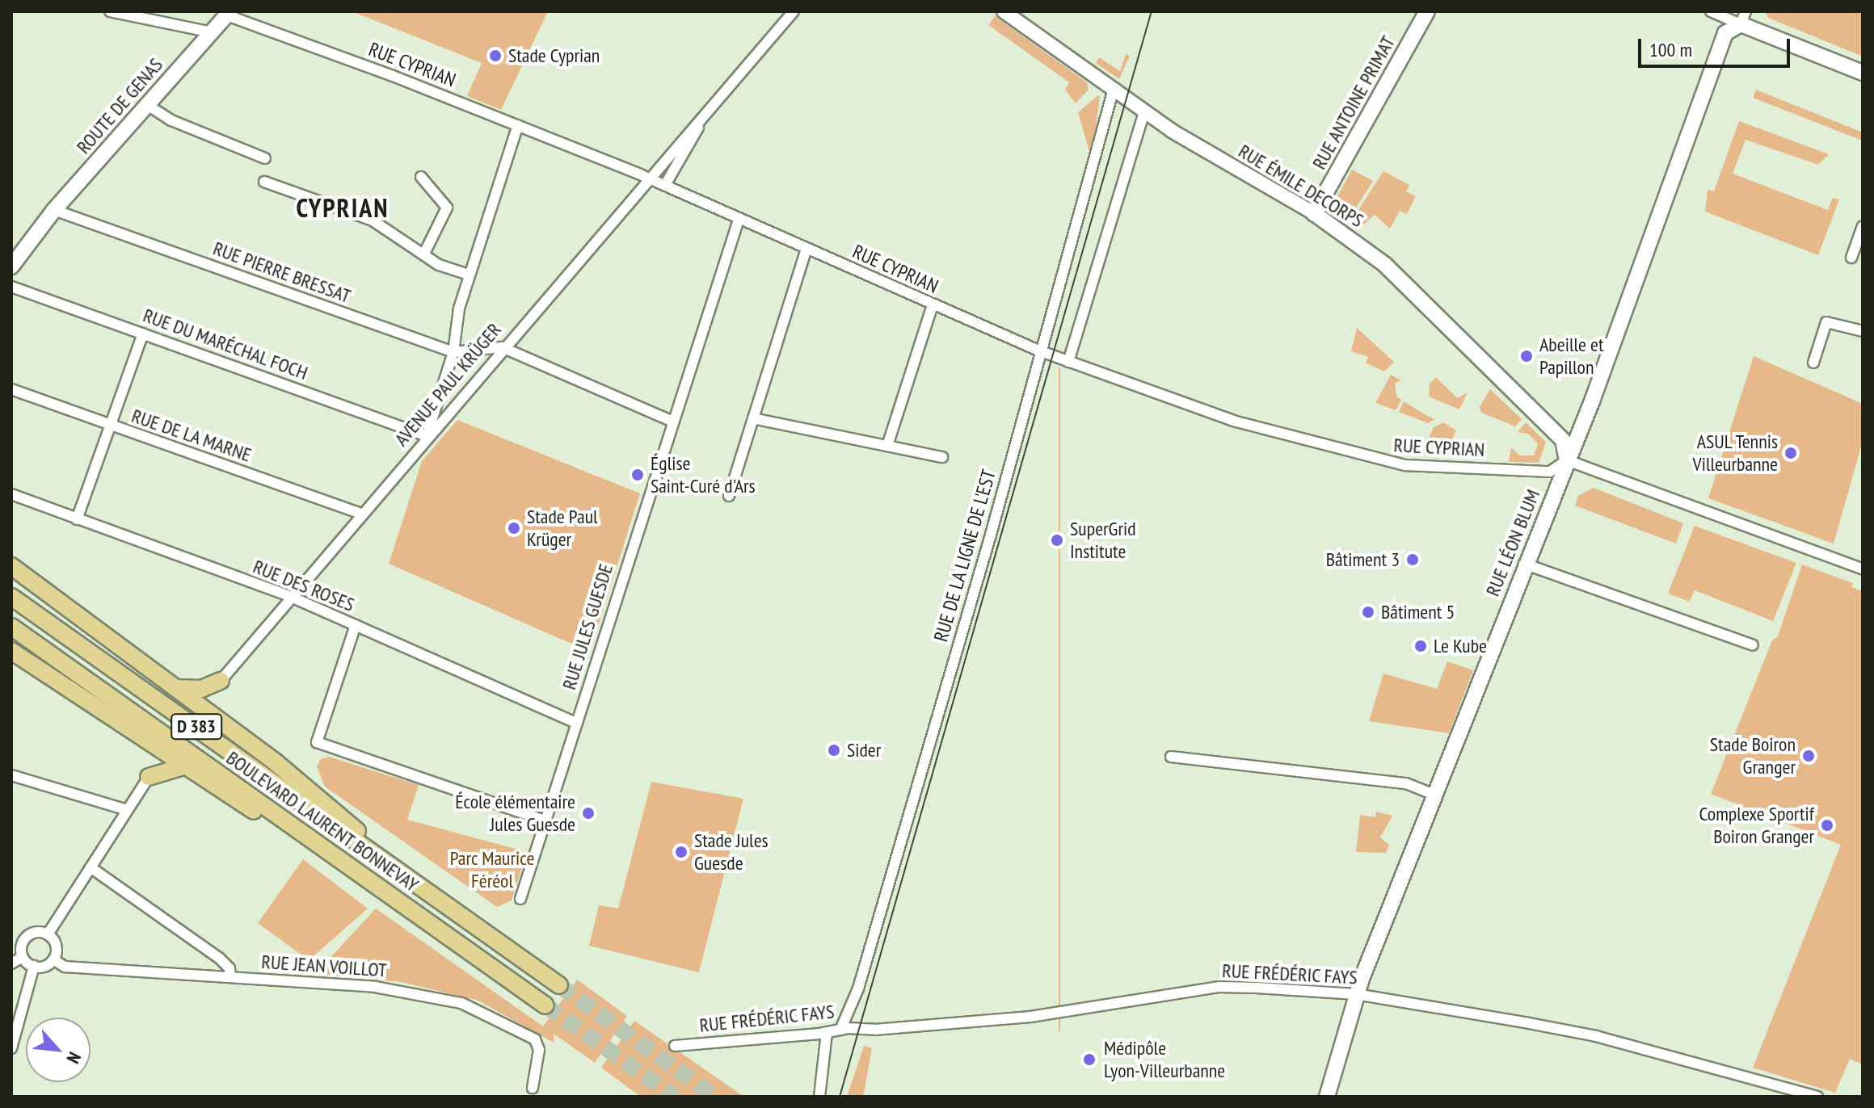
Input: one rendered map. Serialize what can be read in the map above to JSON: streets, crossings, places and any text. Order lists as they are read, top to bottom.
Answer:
{
  "streets": {
    "highway": ["D 383", "BOULEVARD LAURENT BONNEVAY"],
    "main road": [
      "RUE ANTOINE PRIMAT",
      "ROUTE DE GENAS",
      "RUE ÉMILE DECORPS",
      "RUE LÉON BLUM"
    ],
    "street": [
      "RUE CYPRIAN",
      "RUE PIERRE BRESSAT",
      "RUE DU MARÉCHAL FOCH",
      "AVENUE PAUL KRÜGER",
      "RUE DE LA MARNE",
      "RUE DE LA LIGNE DE L'EST",
      "RUE DES ROSES",
      "RUE JULES GUESDE",
      "RUE JEAN VOILLOT",
      "RUE FRÉDÉRIC FAYS"
    ]
  },
  "crossings": [
    ["RUE CYPRIAN", "ROUTE DE GENAS"],
    ["RUE CYPRIAN", "RUE ÉMILE DECORPS"],
    ["RUE CYPRIAN", "AVENUE PAUL KRÜGER"],
    ["RUE CYPRIAN", "RUE LÉON BLUM"],
    ["RUE CYPRIAN", "RUE DE LA LIGNE DE L'EST"],
    ["RUE CYPRIAN", "RUE JULES GUESDE"],
    ["RUE ANTOINE PRIMAT", "RUE ÉMILE DECORPS"],
    ["ROUTE DE GENAS", "RUE PIERRE BRESSAT"],
    ["RUE ÉMILE DECORPS", "RUE LÉON BLUM"],
    ["RUE ÉMILE DECORPS", "RUE DE LA LIGNE DE L'EST"],
    ["RUE PIERRE BRESSAT", "AVENUE PAUL KRÜGER"],
    ["RUE DU MARÉCHAL FOCH", "AVENUE PAUL KRÜGER"],
    ["AVENUE PAUL KRÜGER", "RUE DE LA MARNE"],
    ["AVENUE PAUL KRÜGER", "RUE DES ROSES"],
    ["RUE LÉON BLUM", "RUE FRÉDÉRIC FAYS"],
    ["RUE DE LA LIGNE DE L'EST", "RUE FRÉDÉRIC FAYS"],
    ["RUE DES ROSES", "RUE JULES GUESDE"]
  ],
  "districts": ["CYPRIAN"],
  "parks": ["Parc Maurice Féréol"],
  "places": [
    "Stade Cyprian",
    "Abeille et Papillon",
    "ASUL Tennis Villeurbanne",
    "Église Saint-Curé d'Ars",
    "Stade Paul Krüger",
    "SuperGrid Institute",
    "Bâtiment 3",
    "Bâtiment 5",
    "Le Kube",
    "Sider",
    "Stade Boiron Granger",
    "École élémentaire Jules Guesde",
    "Complexe Sportif Boiron Granger",
    "Stade Jules Guesde",
    "Médipôle Lyon-Villeurbanne"
  ],
  "scale_bar": "100 m",
  "north": "bottom right"
}
